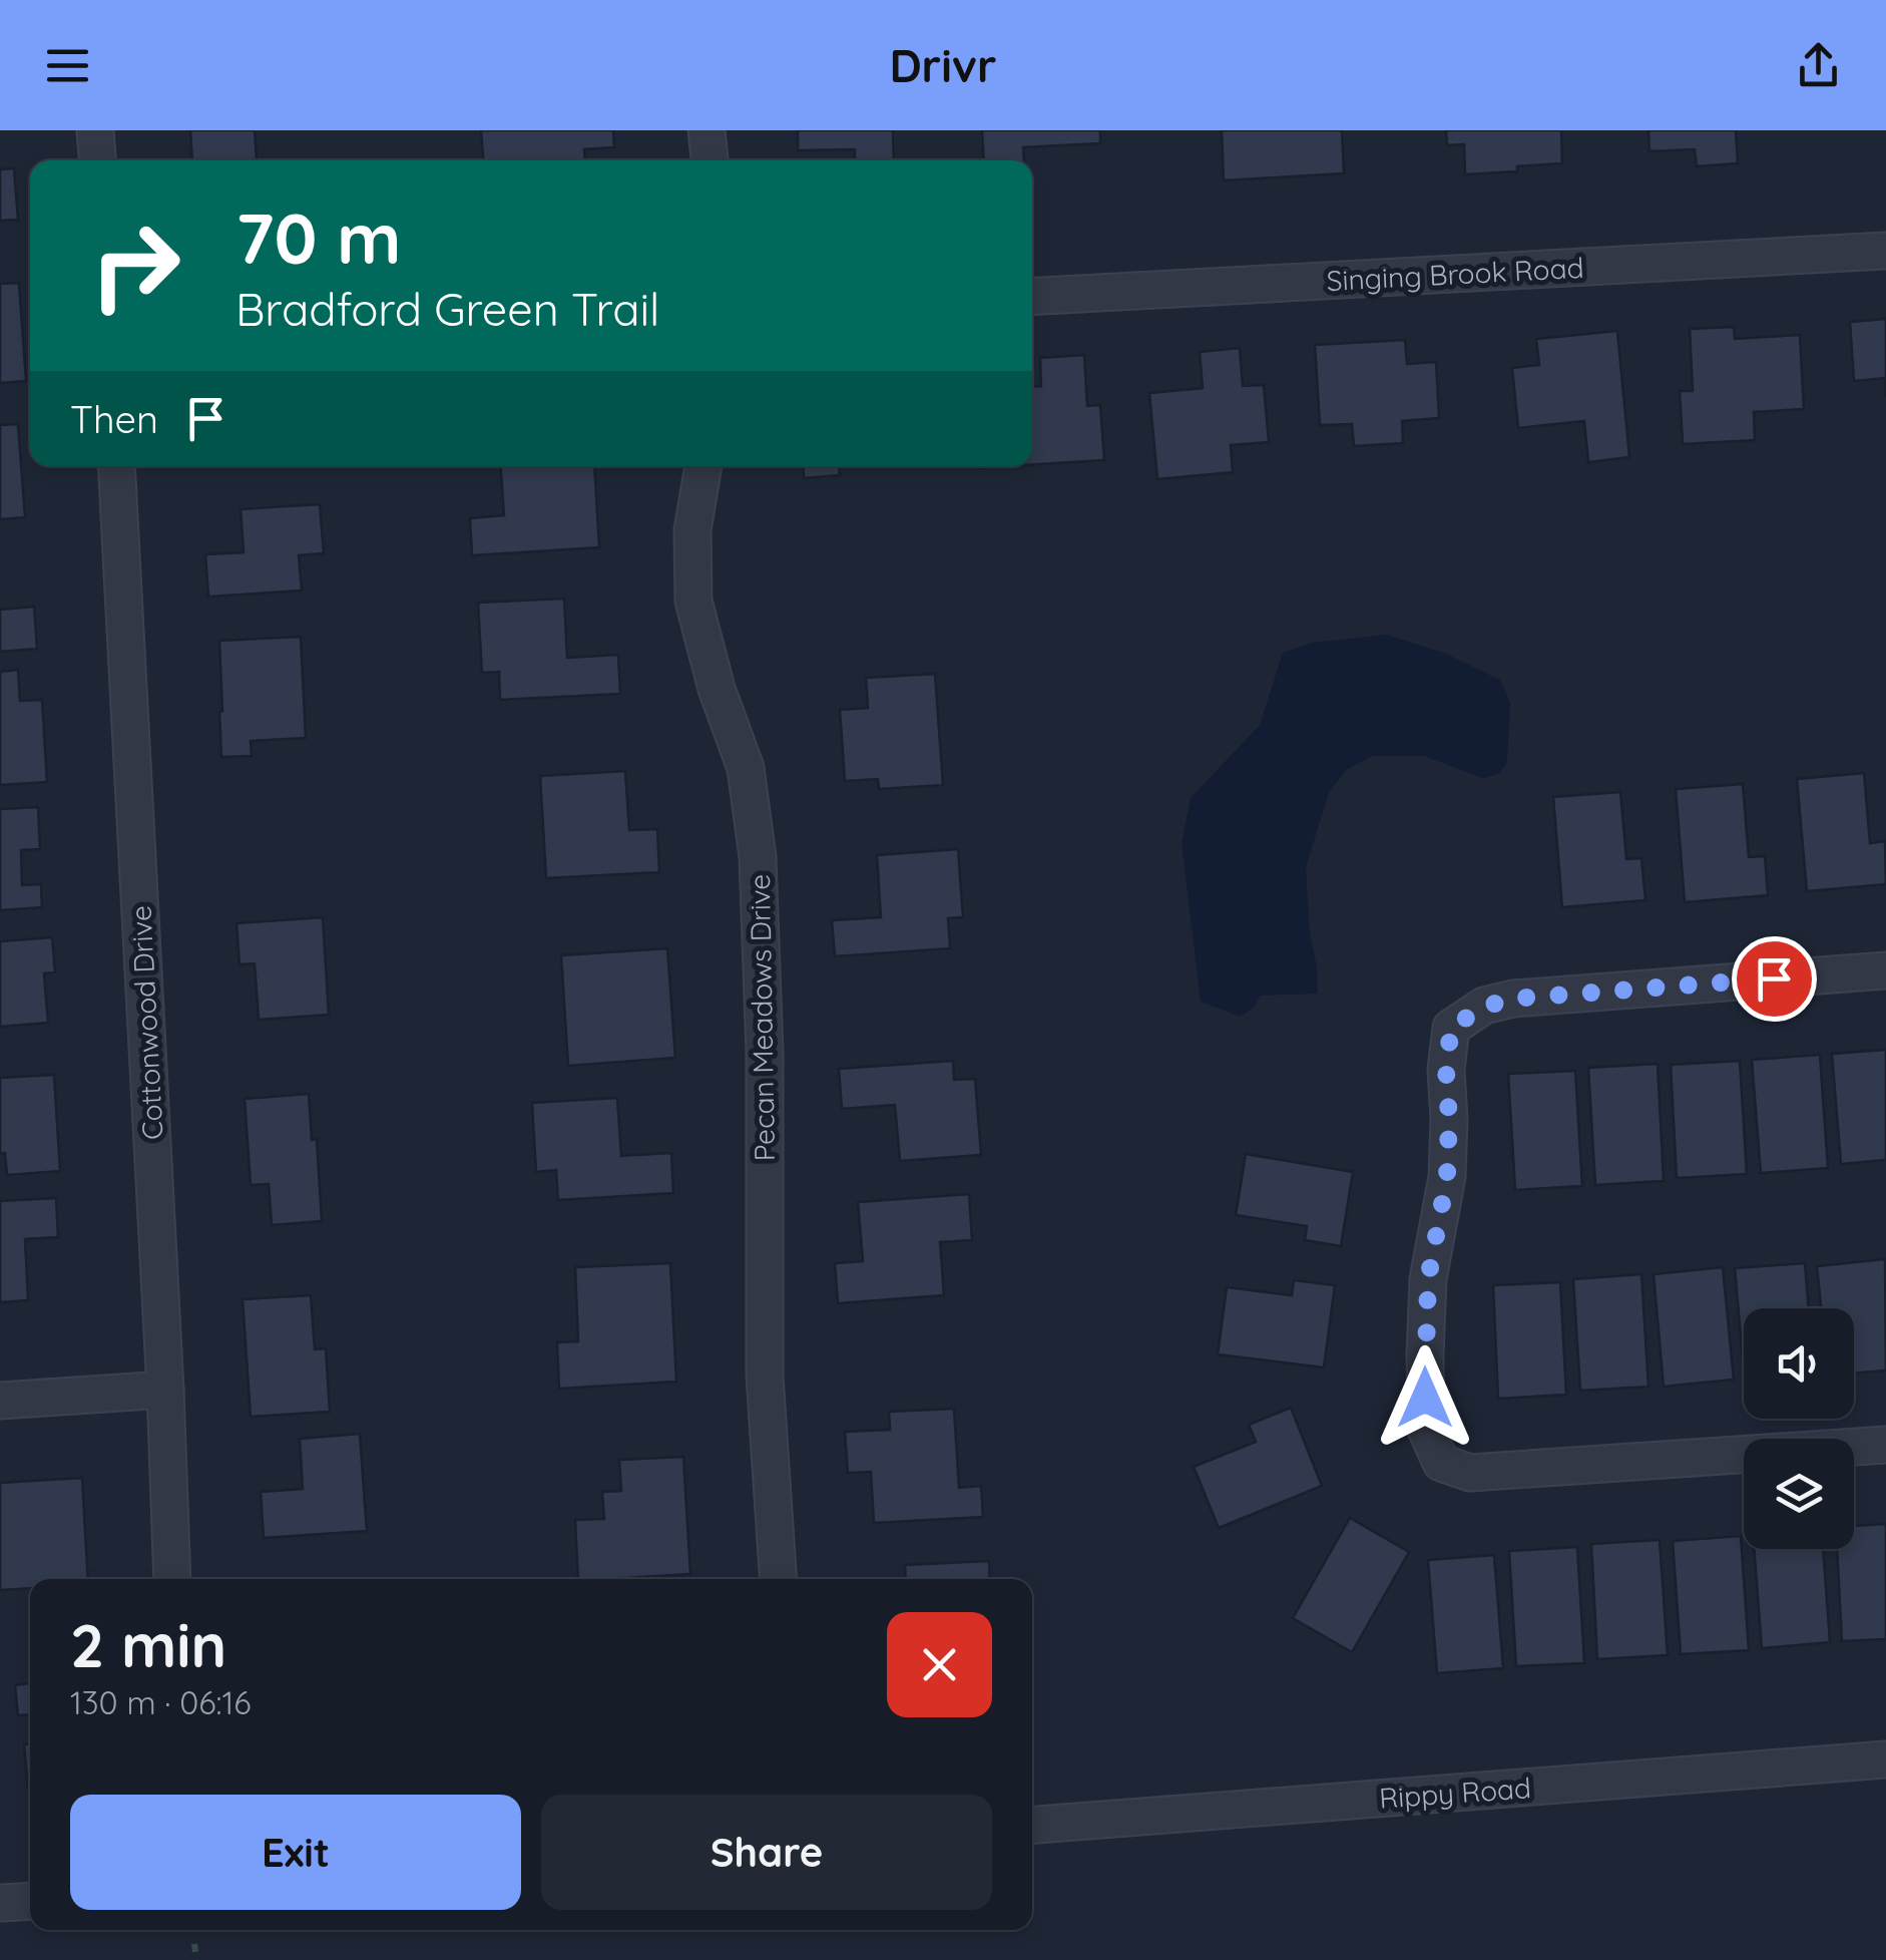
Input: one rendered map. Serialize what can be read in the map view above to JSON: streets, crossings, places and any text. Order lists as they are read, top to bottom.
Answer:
{
  "streets": {
    "street": [
      "Singing Brook Road",
      "Pecan Meadows Drive",
      "Cottonwood Drive",
      "Rippy Road"
    ]
  },
  "page": {
    "header": "Drivr",
    "turn": ["70 m", "Bradford Green Trail"],
    "then": "Then",
    "heading": ["2 min", "130 m · 06:16"],
    "buttons": ["Exit", "Share"]
  }
}
